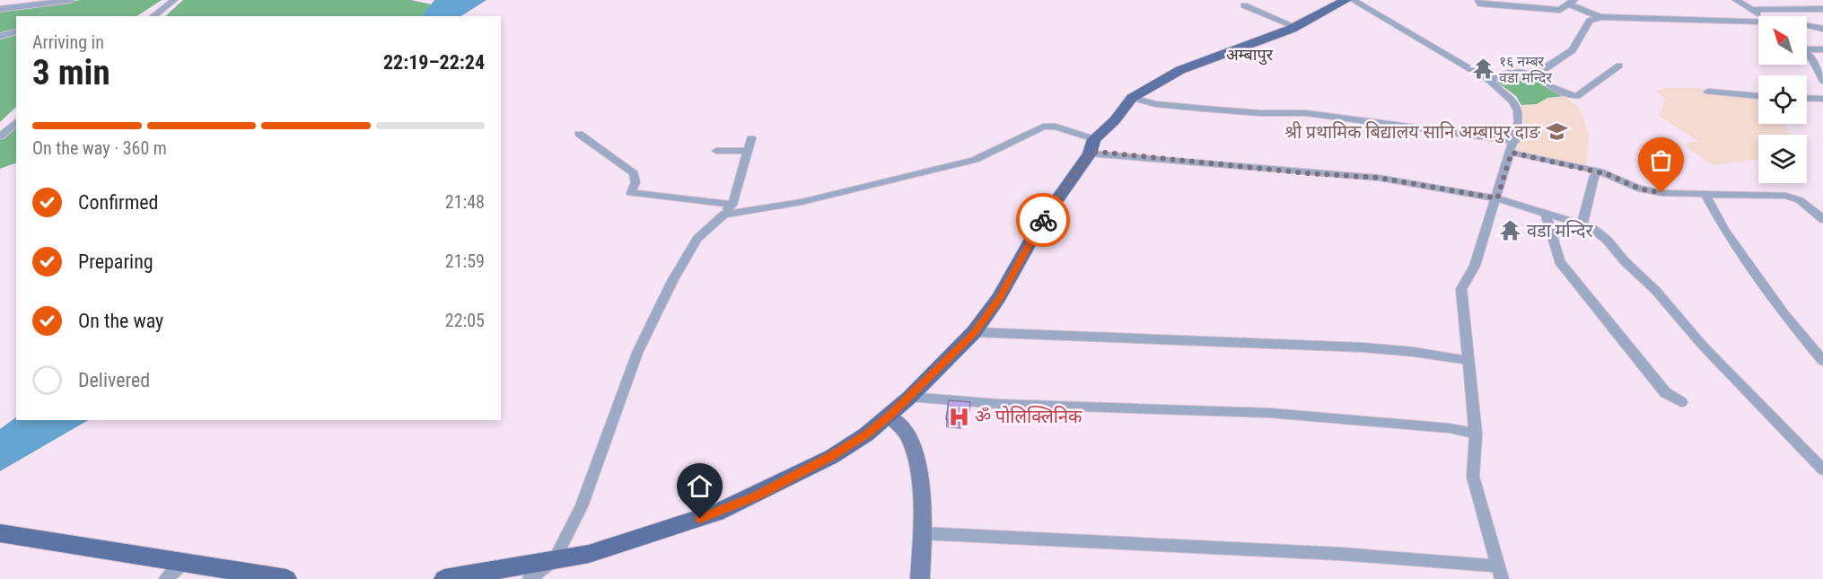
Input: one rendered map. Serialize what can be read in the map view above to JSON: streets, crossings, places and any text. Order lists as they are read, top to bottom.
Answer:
{
  "districts": ["अम्बापुर"],
  "places": {
    "temple": ["१६ नम्बर वडा मन्दिर", "वडा मन्दिर"],
    "school or university": ["श्री प्रथामिक बिद्यालय सानि अम्बापुर दाङ"],
    "hospital": ["ॐ पोलिक्लिनिक"]
  },
  "north": "top left",
  "page": {
    "heading": ["3 min", "Arriving in", "22:19–22:24"],
    "bar": "On the way · 360 m",
    "list": [
      ["Confirmed", "21:48"],
      ["Preparing", "21:59"],
      ["On the way", "22:05"],
      "Delivered"
    ]
  }
}
